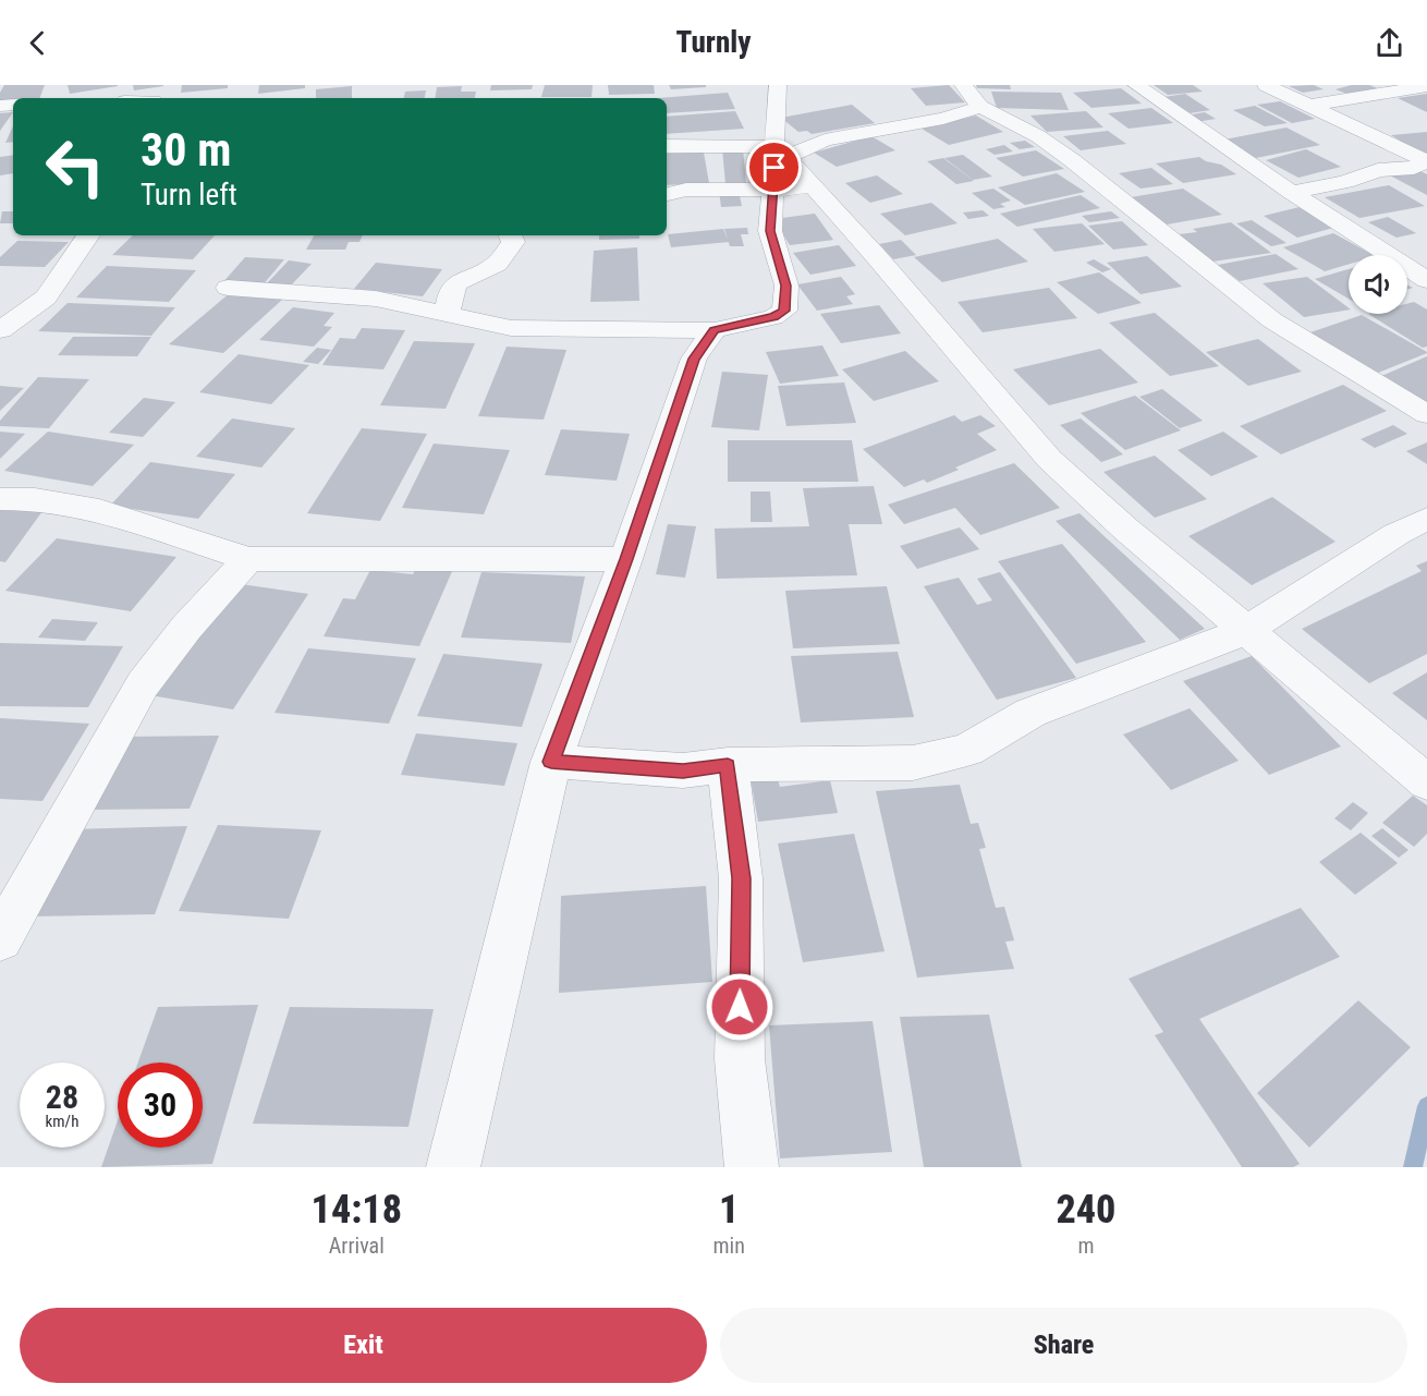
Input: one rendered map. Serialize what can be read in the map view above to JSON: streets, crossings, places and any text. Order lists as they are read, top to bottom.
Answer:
{
  "page": {
    "header": "Turnly",
    "turn": ["30 m", "Turn left"],
    "speed": "28 km/h",
    "limit": "30",
    "eta": [
      "14:18",
      "Arrival",
      "1",
      "min",
      "240",
      "m"
    ],
    "buttons": ["Exit", "Share"]
  }
}
